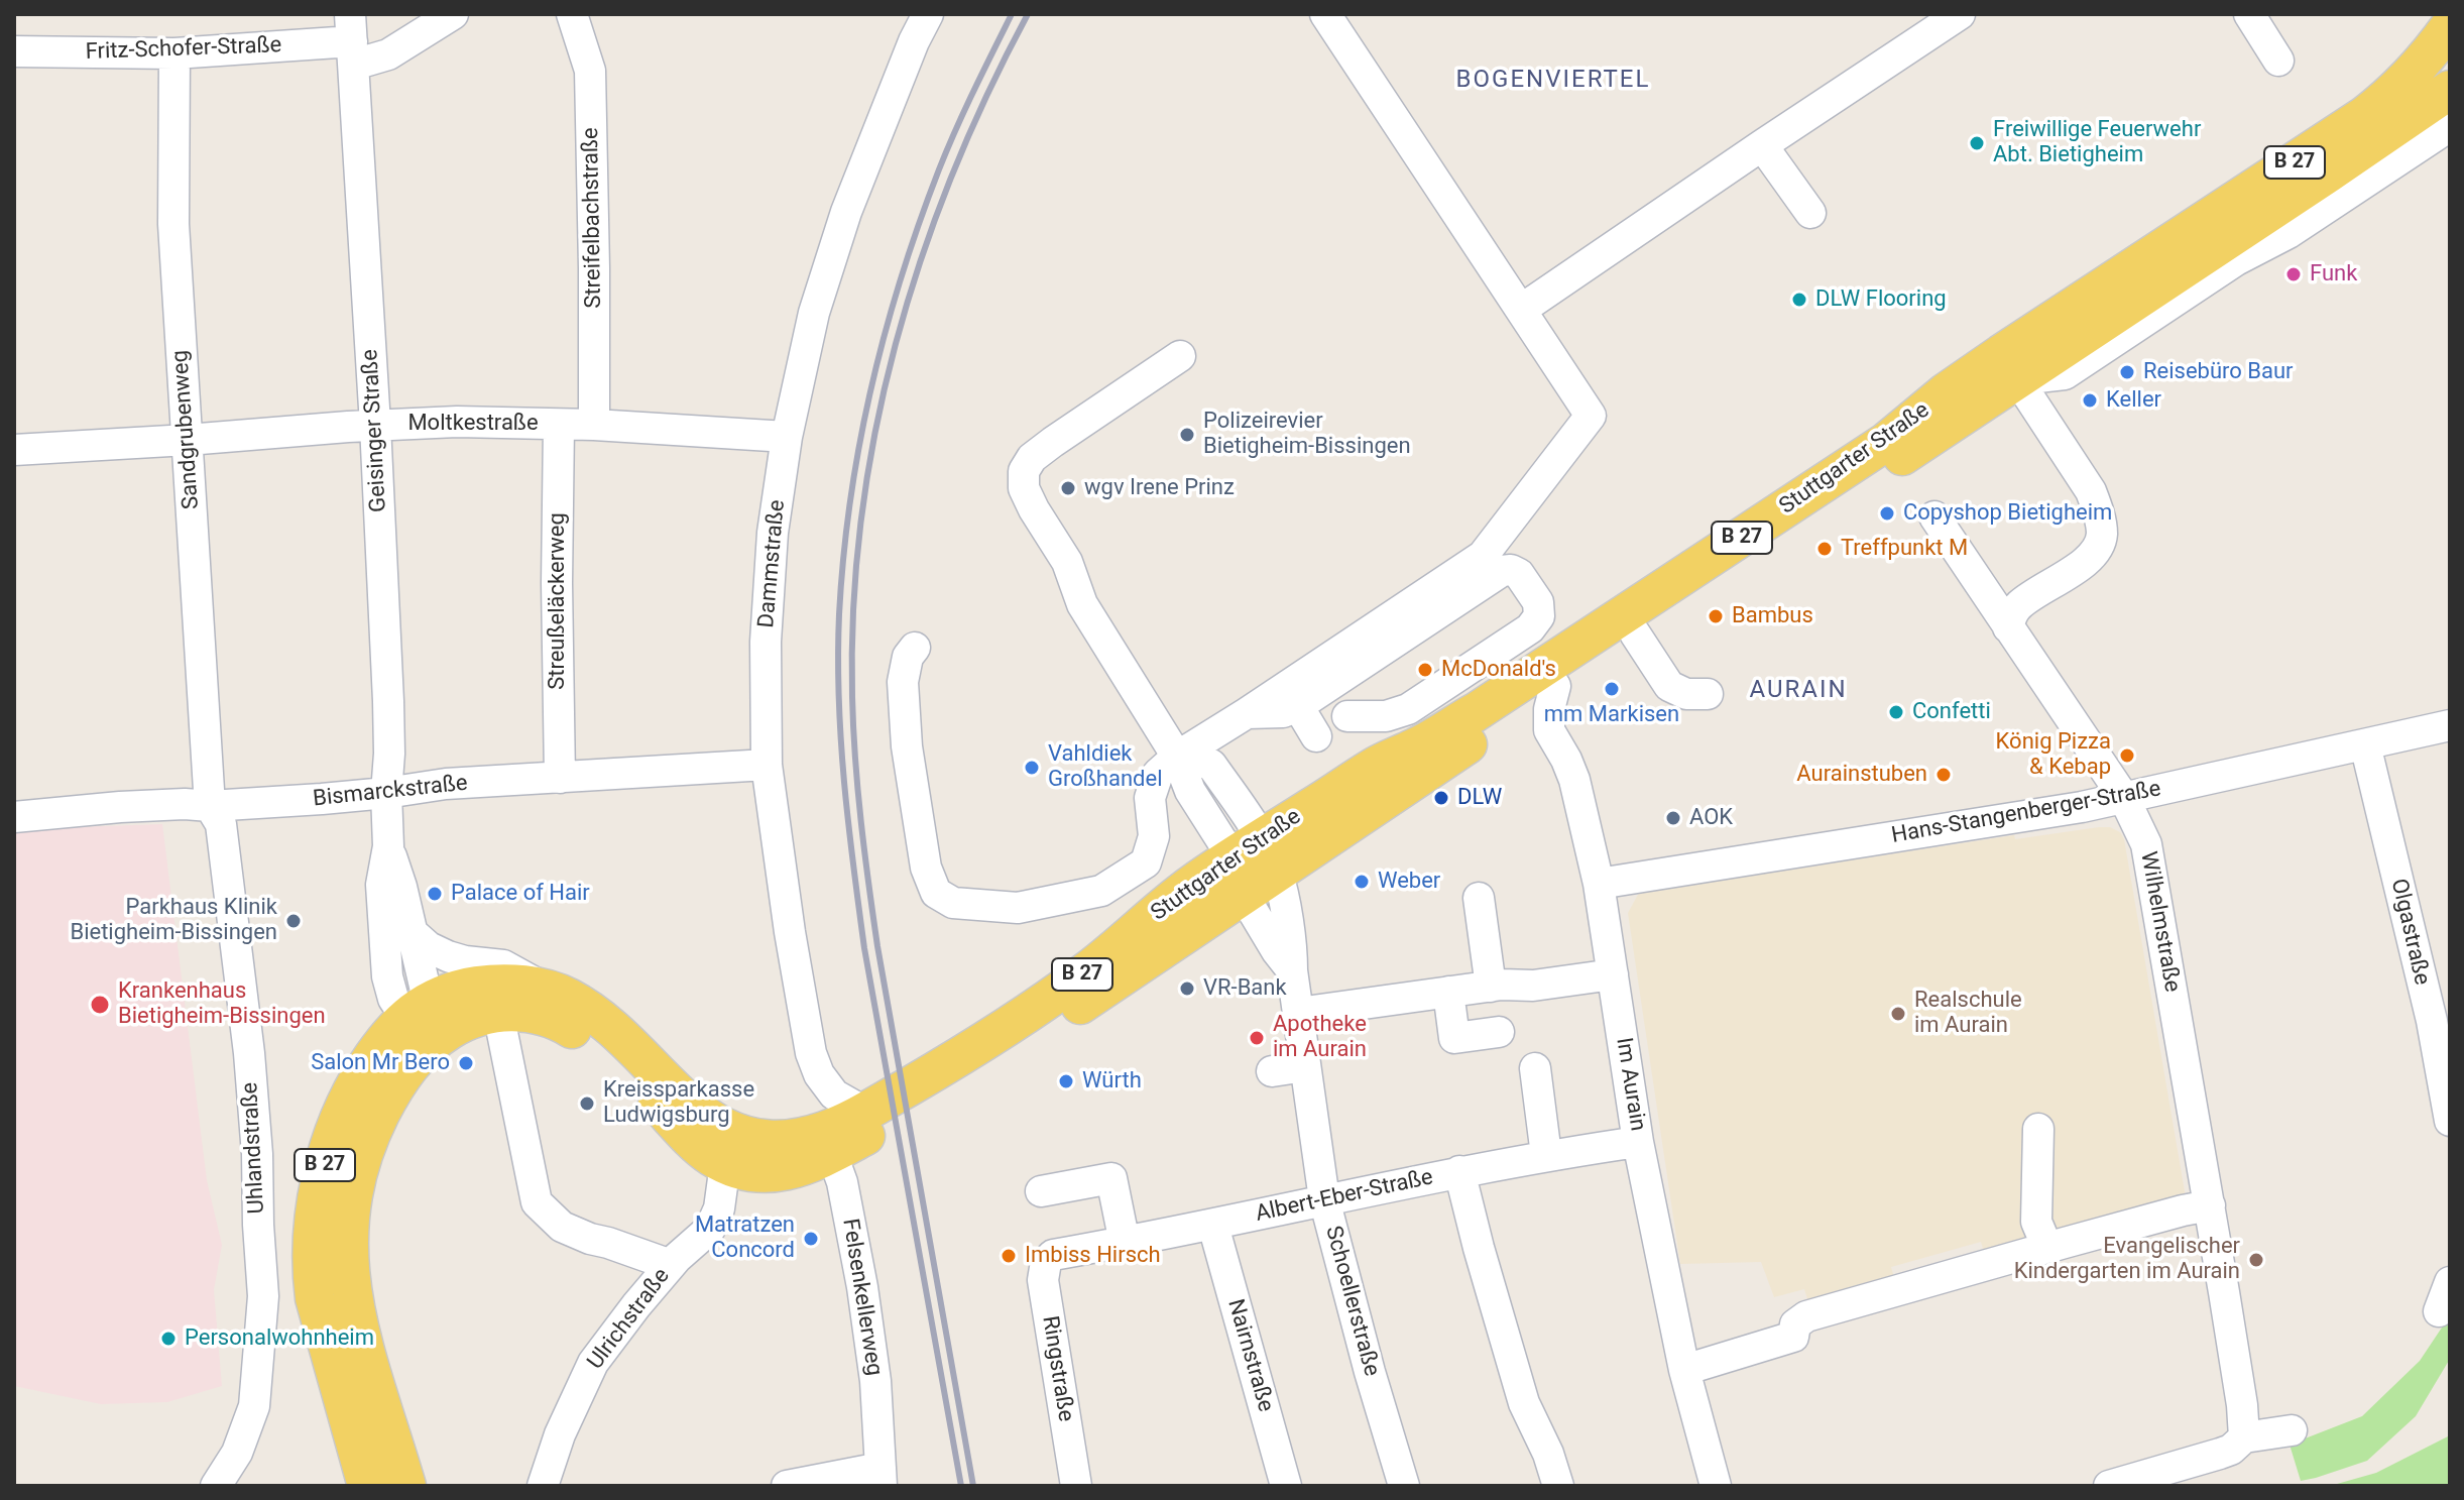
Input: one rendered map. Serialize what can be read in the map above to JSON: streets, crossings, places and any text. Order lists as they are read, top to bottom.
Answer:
{
  "streets": {
    "main road": ["B 27", "Stuttgarter Straße"],
    "street": [
      "Fritz-Schofer-Straße",
      "Streifelbachstraße",
      "Moltkestraße",
      "Sandgrubenweg",
      "Geisinger Straße",
      "Dammstraße",
      "Streußeläckerweg",
      "Bismarckstraße",
      "Hans-Stangenberger-Straße",
      "Wilhelmstraße",
      "Olgastraße",
      "Im Aurain",
      "Uhlandstraße",
      "Albert-Eber-Straße",
      "Felsenkellerweg",
      "Schoellerstraße",
      "Ulrichstraße",
      "Nairnstraße",
      "Ringstraße"
    ]
  },
  "crossings": [
    ["Fritz-Schofer-Straße", "Sandgrubenweg"],
    ["Fritz-Schofer-Straße", "Geisinger Straße"],
    ["B 27", "Geisinger Straße"],
    ["B 27", "Stuttgarter Straße"],
    ["Streifelbachstraße", "Moltkestraße"],
    ["Moltkestraße", "Sandgrubenweg"],
    ["Moltkestraße", "Geisinger Straße"],
    ["Moltkestraße", "Dammstraße"],
    ["Moltkestraße", "Streußeläckerweg"],
    ["Sandgrubenweg", "Bismarckstraße"],
    ["Sandgrubenweg", "Uhlandstraße"],
    ["Geisinger Straße", "Stuttgarter Straße"],
    ["Geisinger Straße", "Bismarckstraße"],
    ["Stuttgarter Straße", "Dammstraße"],
    ["Stuttgarter Straße", "Im Aurain"],
    ["Stuttgarter Straße", "Felsenkellerweg"],
    ["Stuttgarter Straße", "Schoellerstraße"],
    ["Stuttgarter Straße", "Ulrichstraße"],
    ["Dammstraße", "Bismarckstraße"],
    ["Streußeläckerweg", "Bismarckstraße"],
    ["Bismarckstraße", "Uhlandstraße"],
    ["Hans-Stangenberger-Straße", "Wilhelmstraße"],
    ["Hans-Stangenberger-Straße", "Olgastraße"],
    ["Hans-Stangenberger-Straße", "Im Aurain"],
    ["Im Aurain", "Albert-Eber-Straße"],
    ["Albert-Eber-Straße", "Schoellerstraße"],
    ["Albert-Eber-Straße", "Nairnstraße"],
    ["Albert-Eber-Straße", "Ringstraße"]
  ],
  "districts": ["BOGENVIERTEL", "AURAIN"],
  "places": [
    "Freiwillige Feuerwehr Abt. Bietigheim",
    "Funk",
    "DLW Flooring",
    "Reisebüro Baur",
    "Keller",
    "Polizeirevier Bietigheim-Bissingen",
    "wgv Irene Prinz",
    "Copyshop Bietigheim",
    "Treffpunkt M",
    "Bambus",
    "McDonald's",
    "mm Markisen",
    "Confetti",
    "König Pizza & Kebap",
    "Vahldiek Großhandel",
    "Aurainstuben",
    "DLW",
    "AOK",
    "Weber",
    "Palace of Hair",
    "Parkhaus Klinik Bietigheim-Bissingen",
    "VR-Bank",
    "Krankenhaus Bietigheim-Bissingen",
    "Realschule im Aurain",
    "Apotheke im Aurain",
    "Salon Mr Bero",
    "Würth",
    "Kreissparkasse Ludwigsburg",
    "Matratzen Concord",
    "Imbiss Hirsch",
    "Evangelischer Kindergarten im Aurain",
    "Personalwohnheim"
  ]
}
